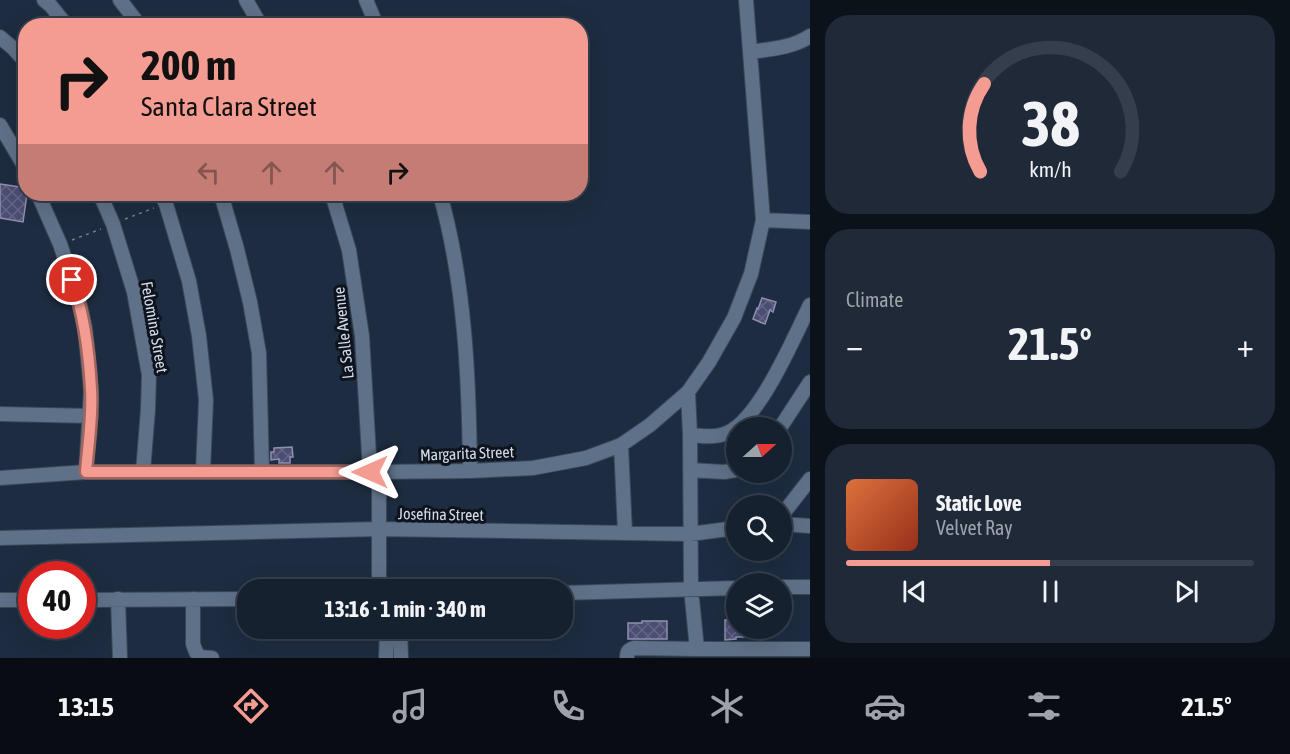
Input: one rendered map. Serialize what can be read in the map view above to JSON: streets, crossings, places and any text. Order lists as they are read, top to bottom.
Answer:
{
  "streets": {
    "street": [
      "Felomina Street",
      "La Salle Avenue",
      "Margarita Street",
      "Josefina Street"
    ]
  },
  "crossings": [
    ["Felomina Street", "Margarita Street"],
    ["La Salle Avenue", "Margarita Street"],
    ["La Salle Avenue", "Josefina Street"]
  ],
  "north": "right",
  "page": {
    "turn": ["200 m", "Santa Clara Street"],
    "tile": "Climate",
    "heat": ["−", "21.5°", "+"],
    "song": ["Static Love", "Velvet Ray"],
    "limit": "40",
    "trip": "13:16 · 1 min · 340 m",
    "tabs": ["13:15", "21.5°"],
    "gauge": ["38", "km/h"]
  }
}
